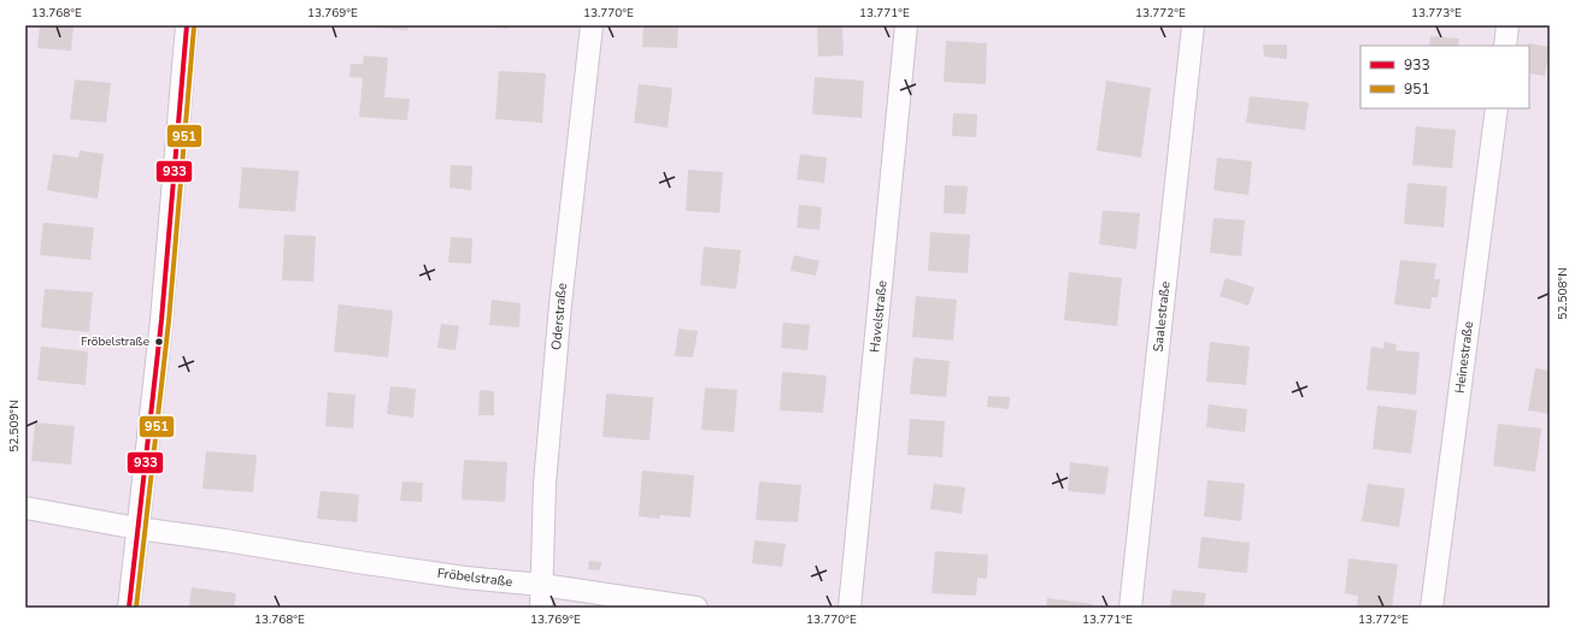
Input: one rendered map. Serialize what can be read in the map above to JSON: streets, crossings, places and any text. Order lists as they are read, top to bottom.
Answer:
{
  "streets": {
    "street": [
      "Oderstraße",
      "Havelstraße",
      "Saalestraße",
      "Heinestraße",
      "Fröbelstraße"
    ]
  },
  "crossings": [
    ["Oderstraße", "Fröbelstraße"]
  ],
  "places": ["Fröbelstraße"],
  "lines": ["transit line 933", "transit line 951"],
  "legend": ["933", "951"],
  "coordinates": [
    "13.768°E",
    "13.769°E",
    "13.770°E",
    "13.771°E",
    "13.772°E",
    "13.773°E",
    "52.508°N",
    "52.509°N"
  ]
}
